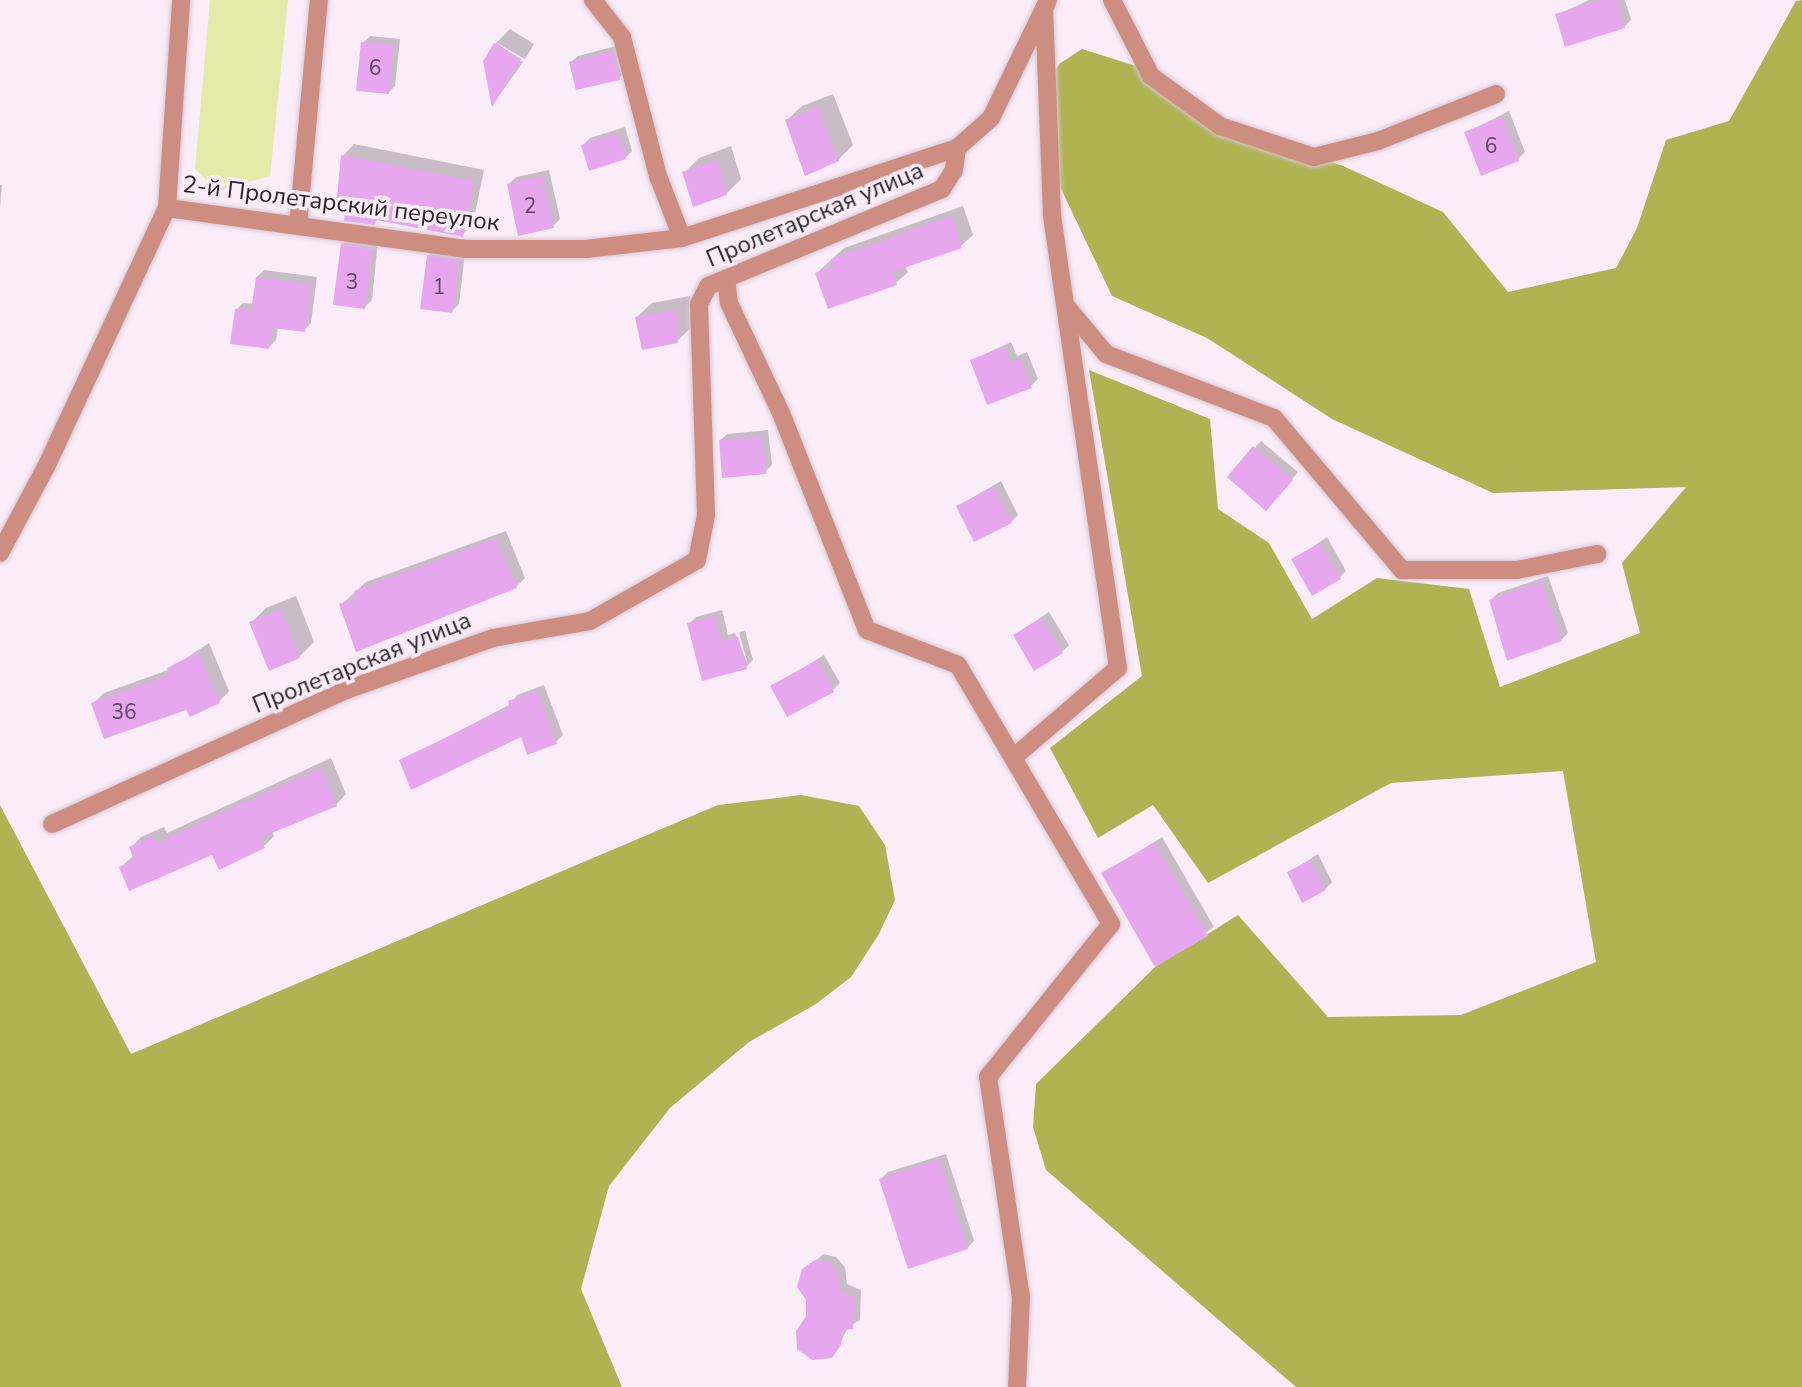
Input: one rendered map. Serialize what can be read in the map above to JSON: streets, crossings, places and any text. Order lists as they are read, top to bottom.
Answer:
{
  "streets": {
    "street": ["2-й Пролетарский переулок", "Пролетарская улица"]
  },
  "crossings": [
    ["2-й Пролетарский переулок", "Пролетарская улица"]
  ],
  "house_numbers": [
    "6",
    "6",
    "2",
    "3",
    "1",
    "36"
  ]
}
